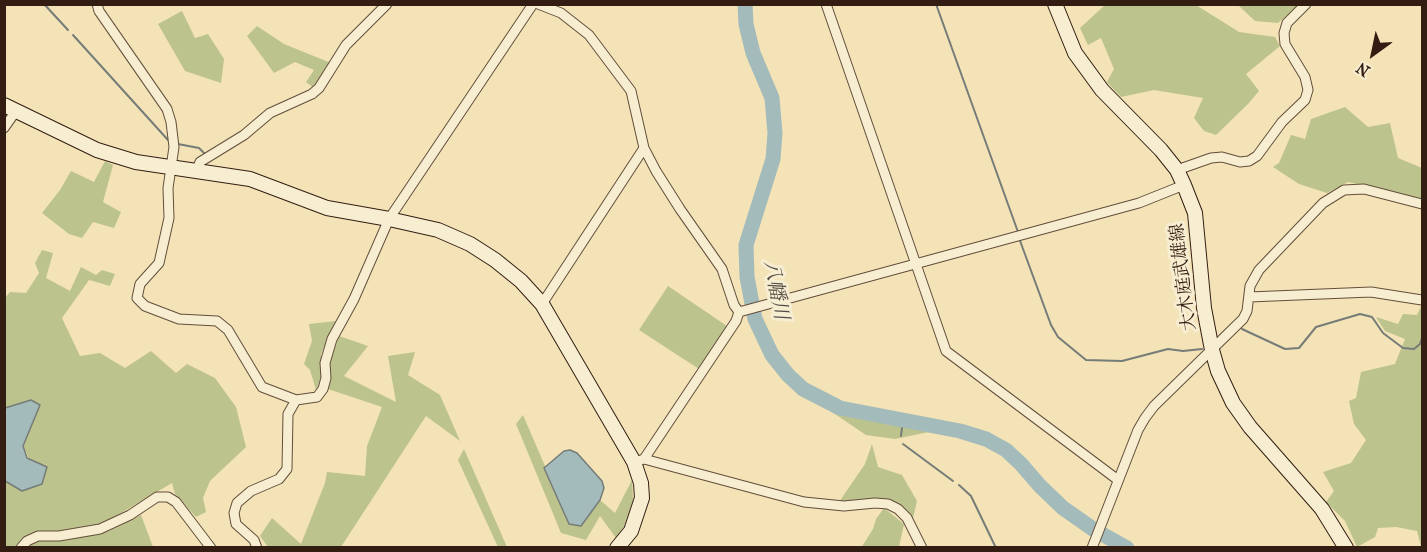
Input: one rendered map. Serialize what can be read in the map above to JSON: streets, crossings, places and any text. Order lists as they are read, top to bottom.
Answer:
{
  "streets": {
    "street": ["大木庭武雄線"]
  },
  "water": ["八幡川"],
  "north": "bottom left"
}
